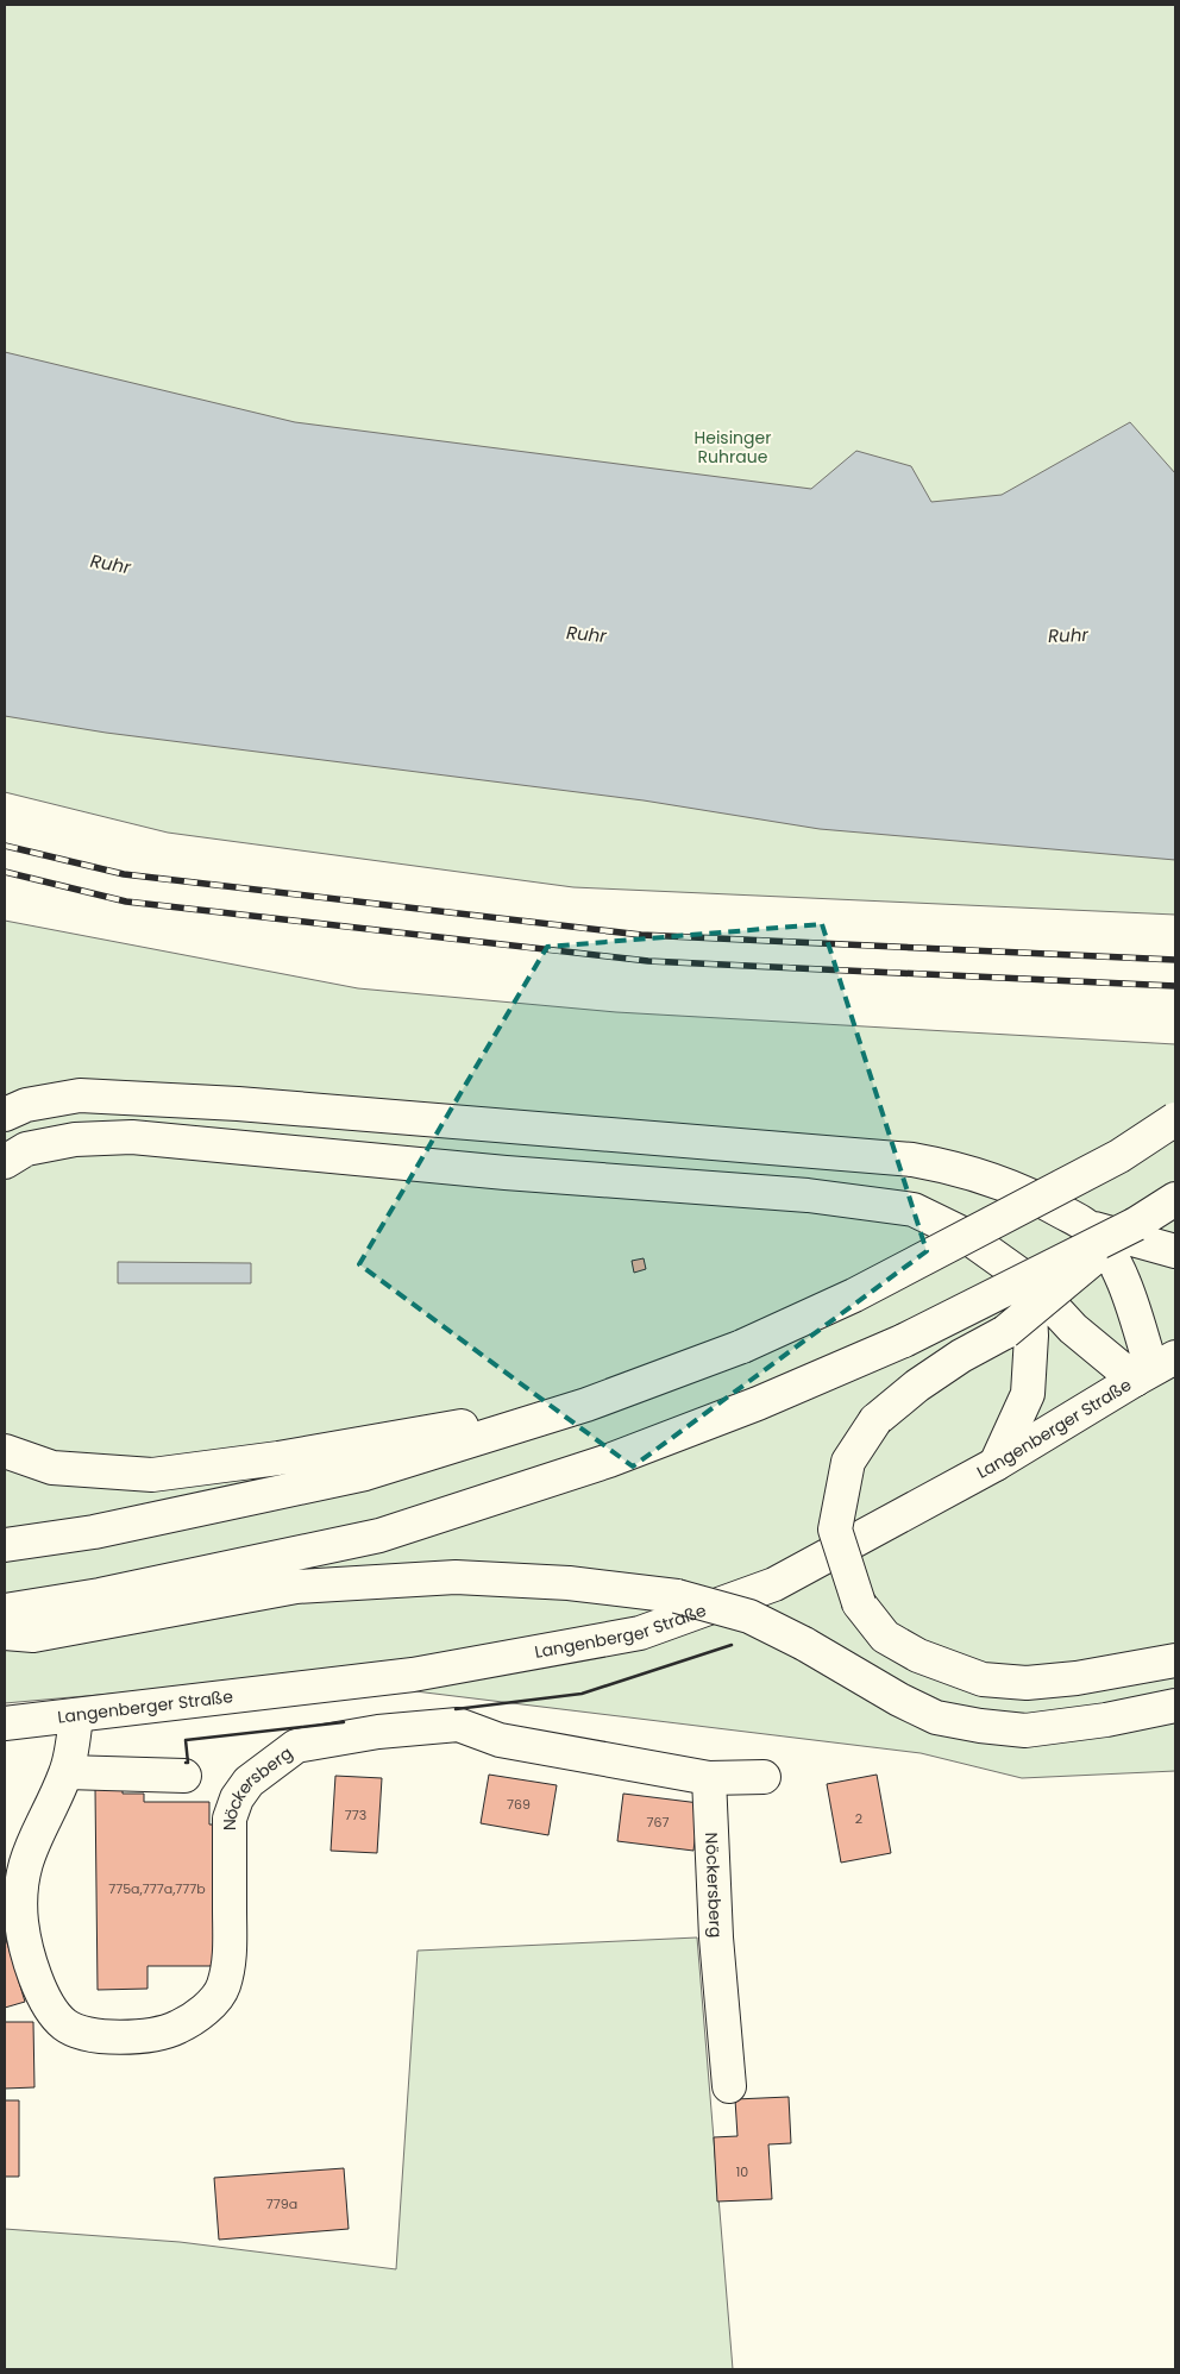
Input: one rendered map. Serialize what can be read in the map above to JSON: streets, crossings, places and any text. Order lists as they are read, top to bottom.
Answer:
{
  "streets": {
    "main road": ["Langenberger Straße", "Nöckersberg"]
  },
  "crossings": [
    ["Langenberger Straße", "Nöckersberg"]
  ],
  "water": ["Ruhr"],
  "parks": ["Heisinger Ruhraue"],
  "house_numbers": [
    "769",
    "773",
    "2",
    "767",
    "775a,777a,777b",
    "10",
    "779a"
  ]
}
